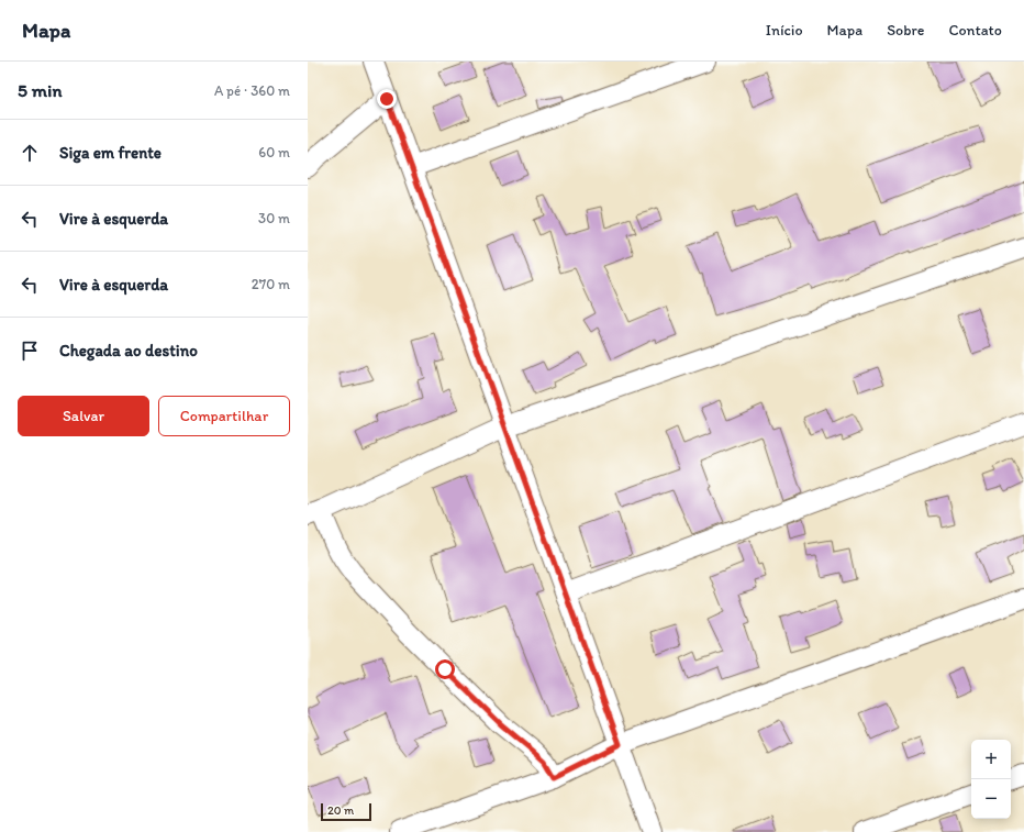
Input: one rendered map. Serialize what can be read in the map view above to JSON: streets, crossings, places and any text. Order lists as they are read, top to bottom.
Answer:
{
  "scale_bar": "20 m",
  "page": {
    "header": "Mapa",
    "nav": [
      "Início",
      "Mapa",
      "Sobre",
      "Contato"
    ],
    "heading": ["5 min", "A pé · 360 m"],
    "list": [
      ["Siga em frente", "60 m"],
      ["Vire à esquerda", "30 m"],
      ["Vire à esquerda", "270 m"],
      "Chegada ao destino"
    ],
    "buttons": ["Salvar", "Compartilhar"],
    "map_buttons": ["+", "−"],
    "scale": "20 m"
  }
}
